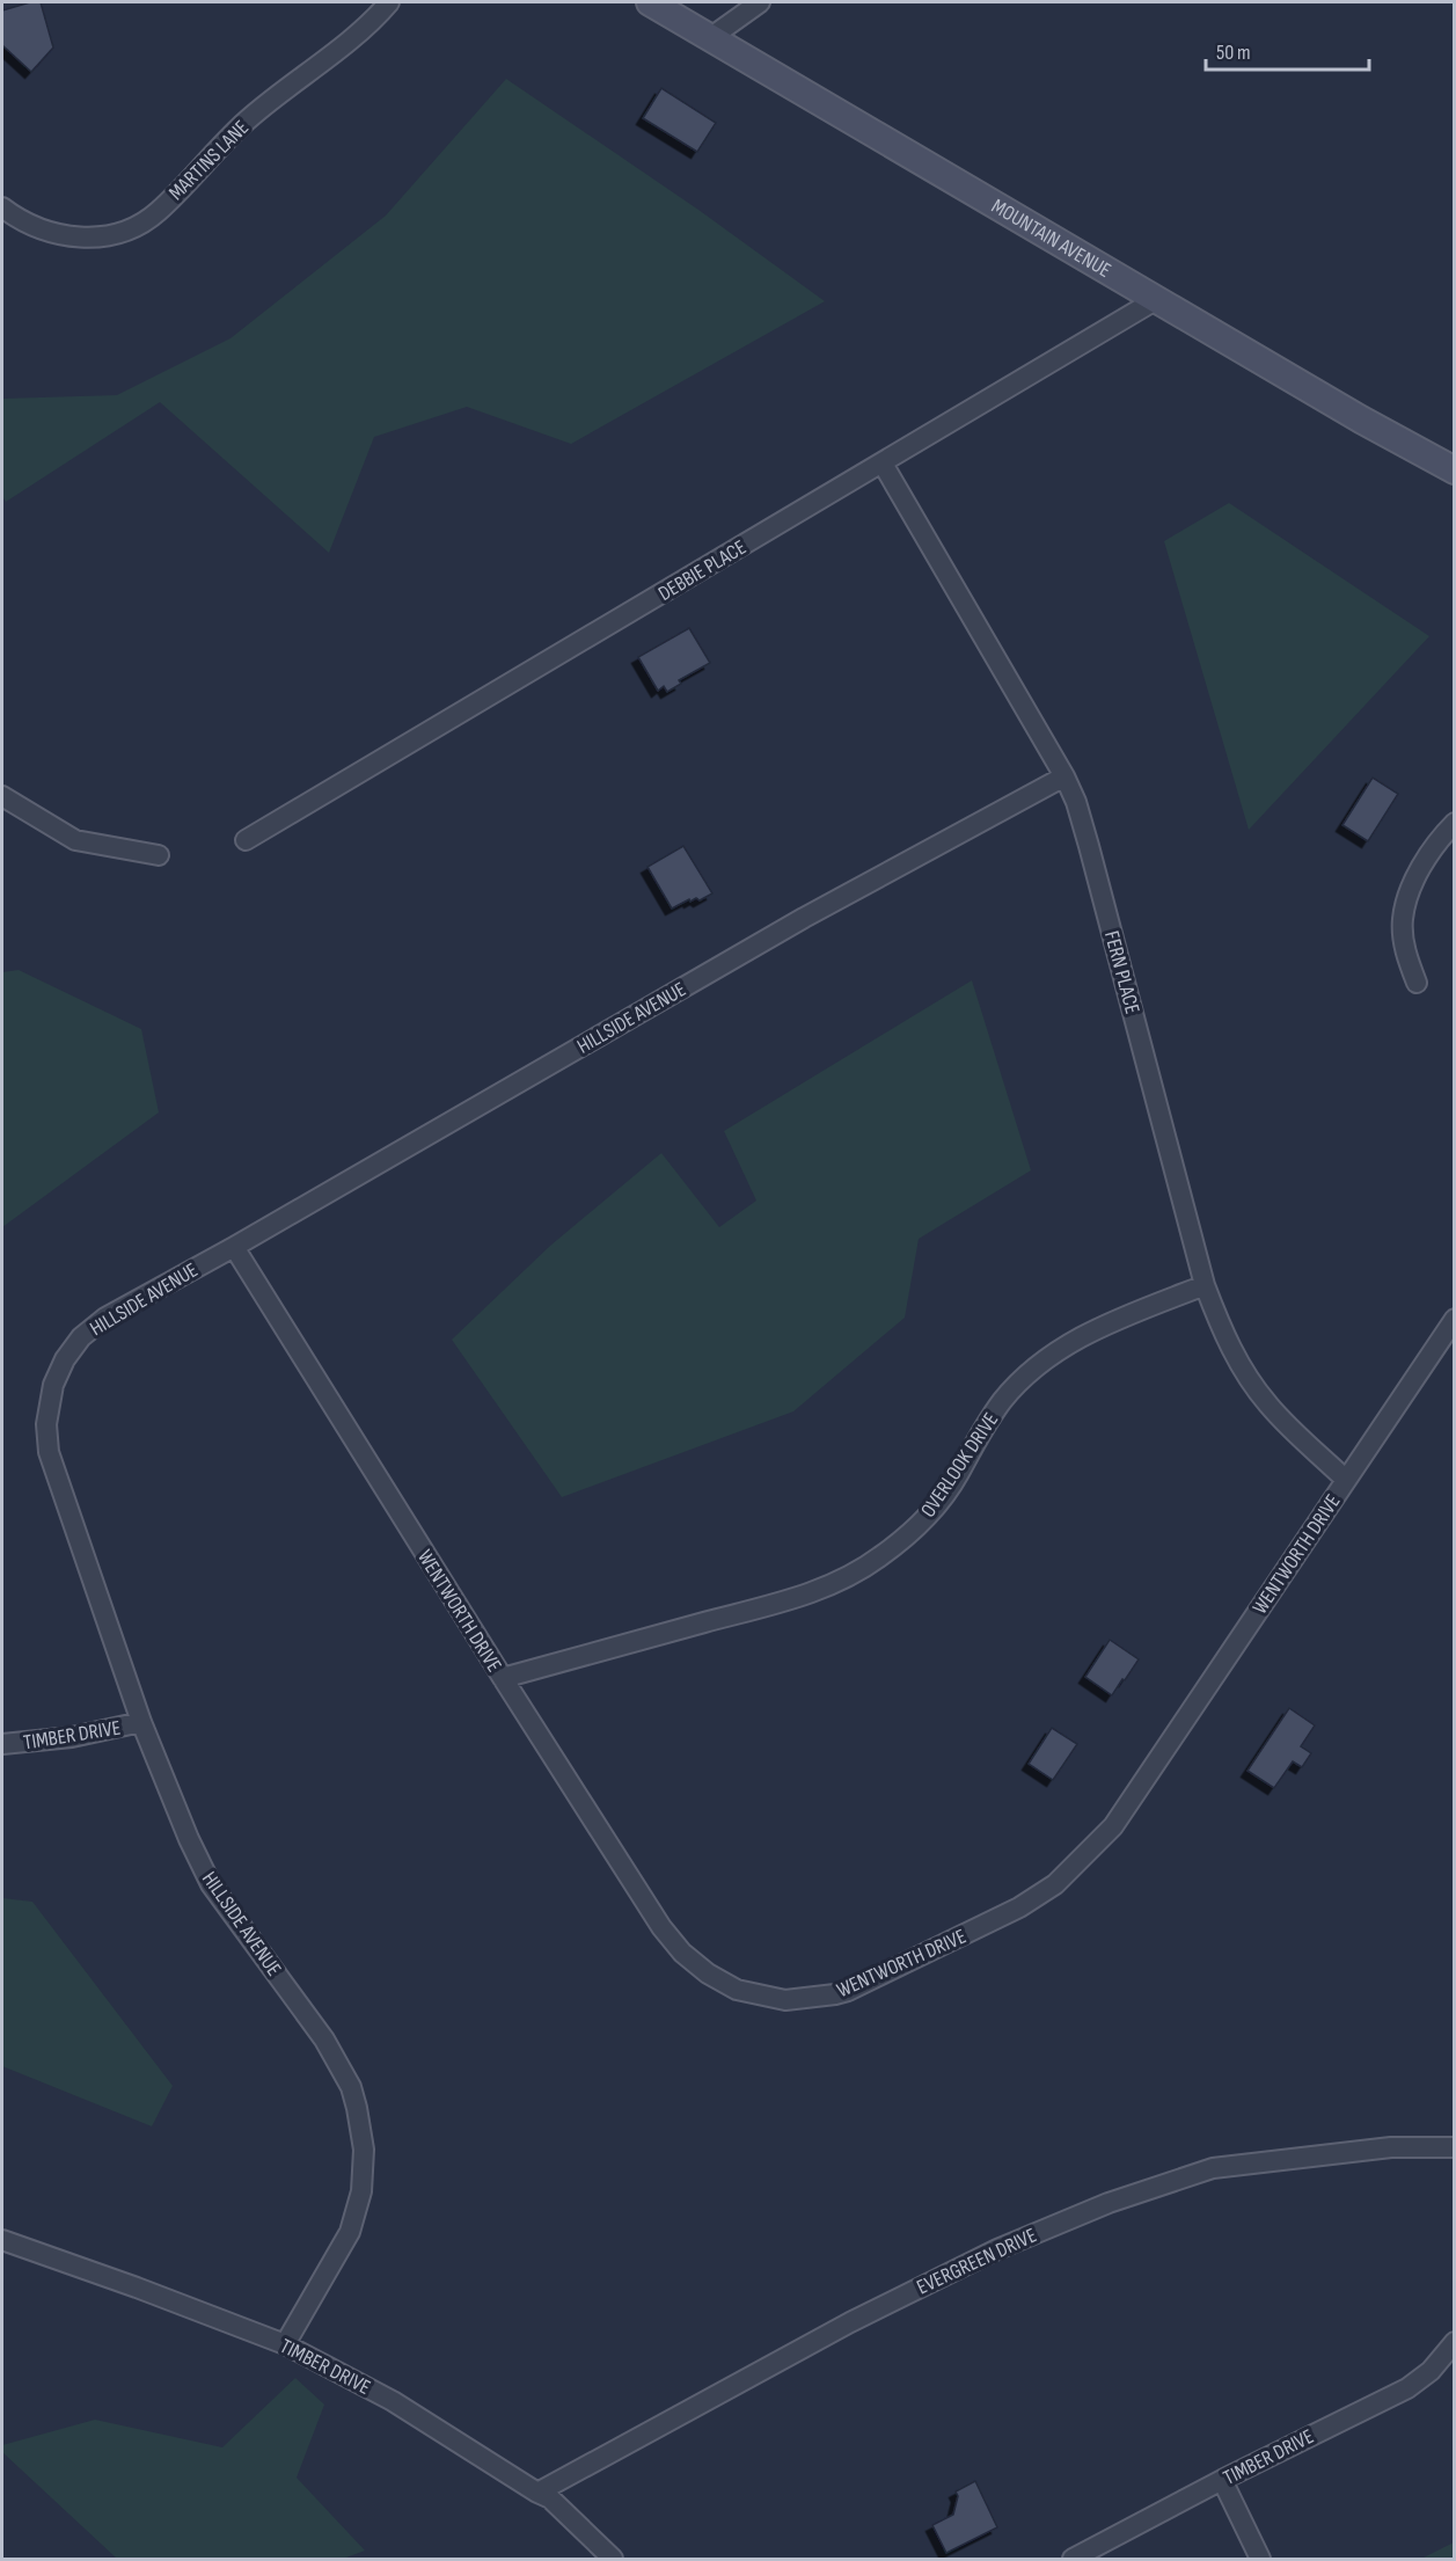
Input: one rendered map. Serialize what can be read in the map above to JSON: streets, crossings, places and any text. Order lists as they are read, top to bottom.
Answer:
{
  "streets": {
    "main road": ["MOUNTAIN AVENUE"],
    "street": [
      "MARTINS LANE",
      "DEBBIE PLACE",
      "FERN PLACE",
      "HILLSIDE AVENUE",
      "OVERLOOK DRIVE",
      "WENTWORTH DRIVE",
      "TIMBER DRIVE",
      "EVERGREEN DRIVE"
    ]
  },
  "crossings": [
    ["MOUNTAIN AVENUE", "DEBBIE PLACE"],
    ["DEBBIE PLACE", "FERN PLACE"],
    ["FERN PLACE", "HILLSIDE AVENUE"],
    ["FERN PLACE", "OVERLOOK DRIVE"],
    ["FERN PLACE", "WENTWORTH DRIVE"],
    ["HILLSIDE AVENUE", "WENTWORTH DRIVE"],
    ["HILLSIDE AVENUE", "TIMBER DRIVE"],
    ["OVERLOOK DRIVE", "WENTWORTH DRIVE"],
    ["TIMBER DRIVE", "EVERGREEN DRIVE"]
  ],
  "scale_bar": "50 m"
}
